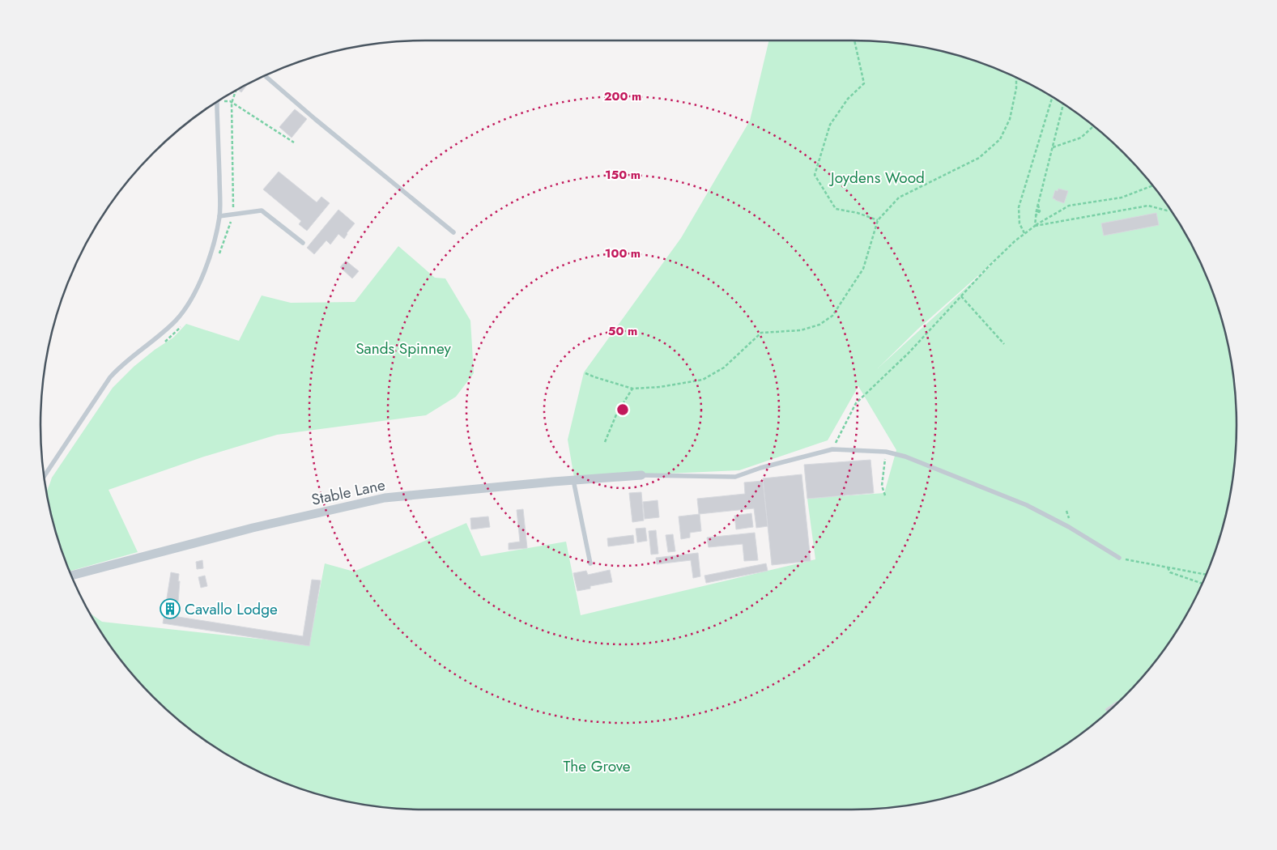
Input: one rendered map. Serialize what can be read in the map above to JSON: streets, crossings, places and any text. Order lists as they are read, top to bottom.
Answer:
{
  "streets": {
    "street": ["Stable Lane"]
  },
  "parks": ["Joydens Wood", "Sands Spinney", "The Grove"],
  "places": {
    "building": ["Cavallo Lodge"]
  },
  "rings": [
    "200 m",
    "150 m",
    "100 m",
    "50 m"
  ]
}
